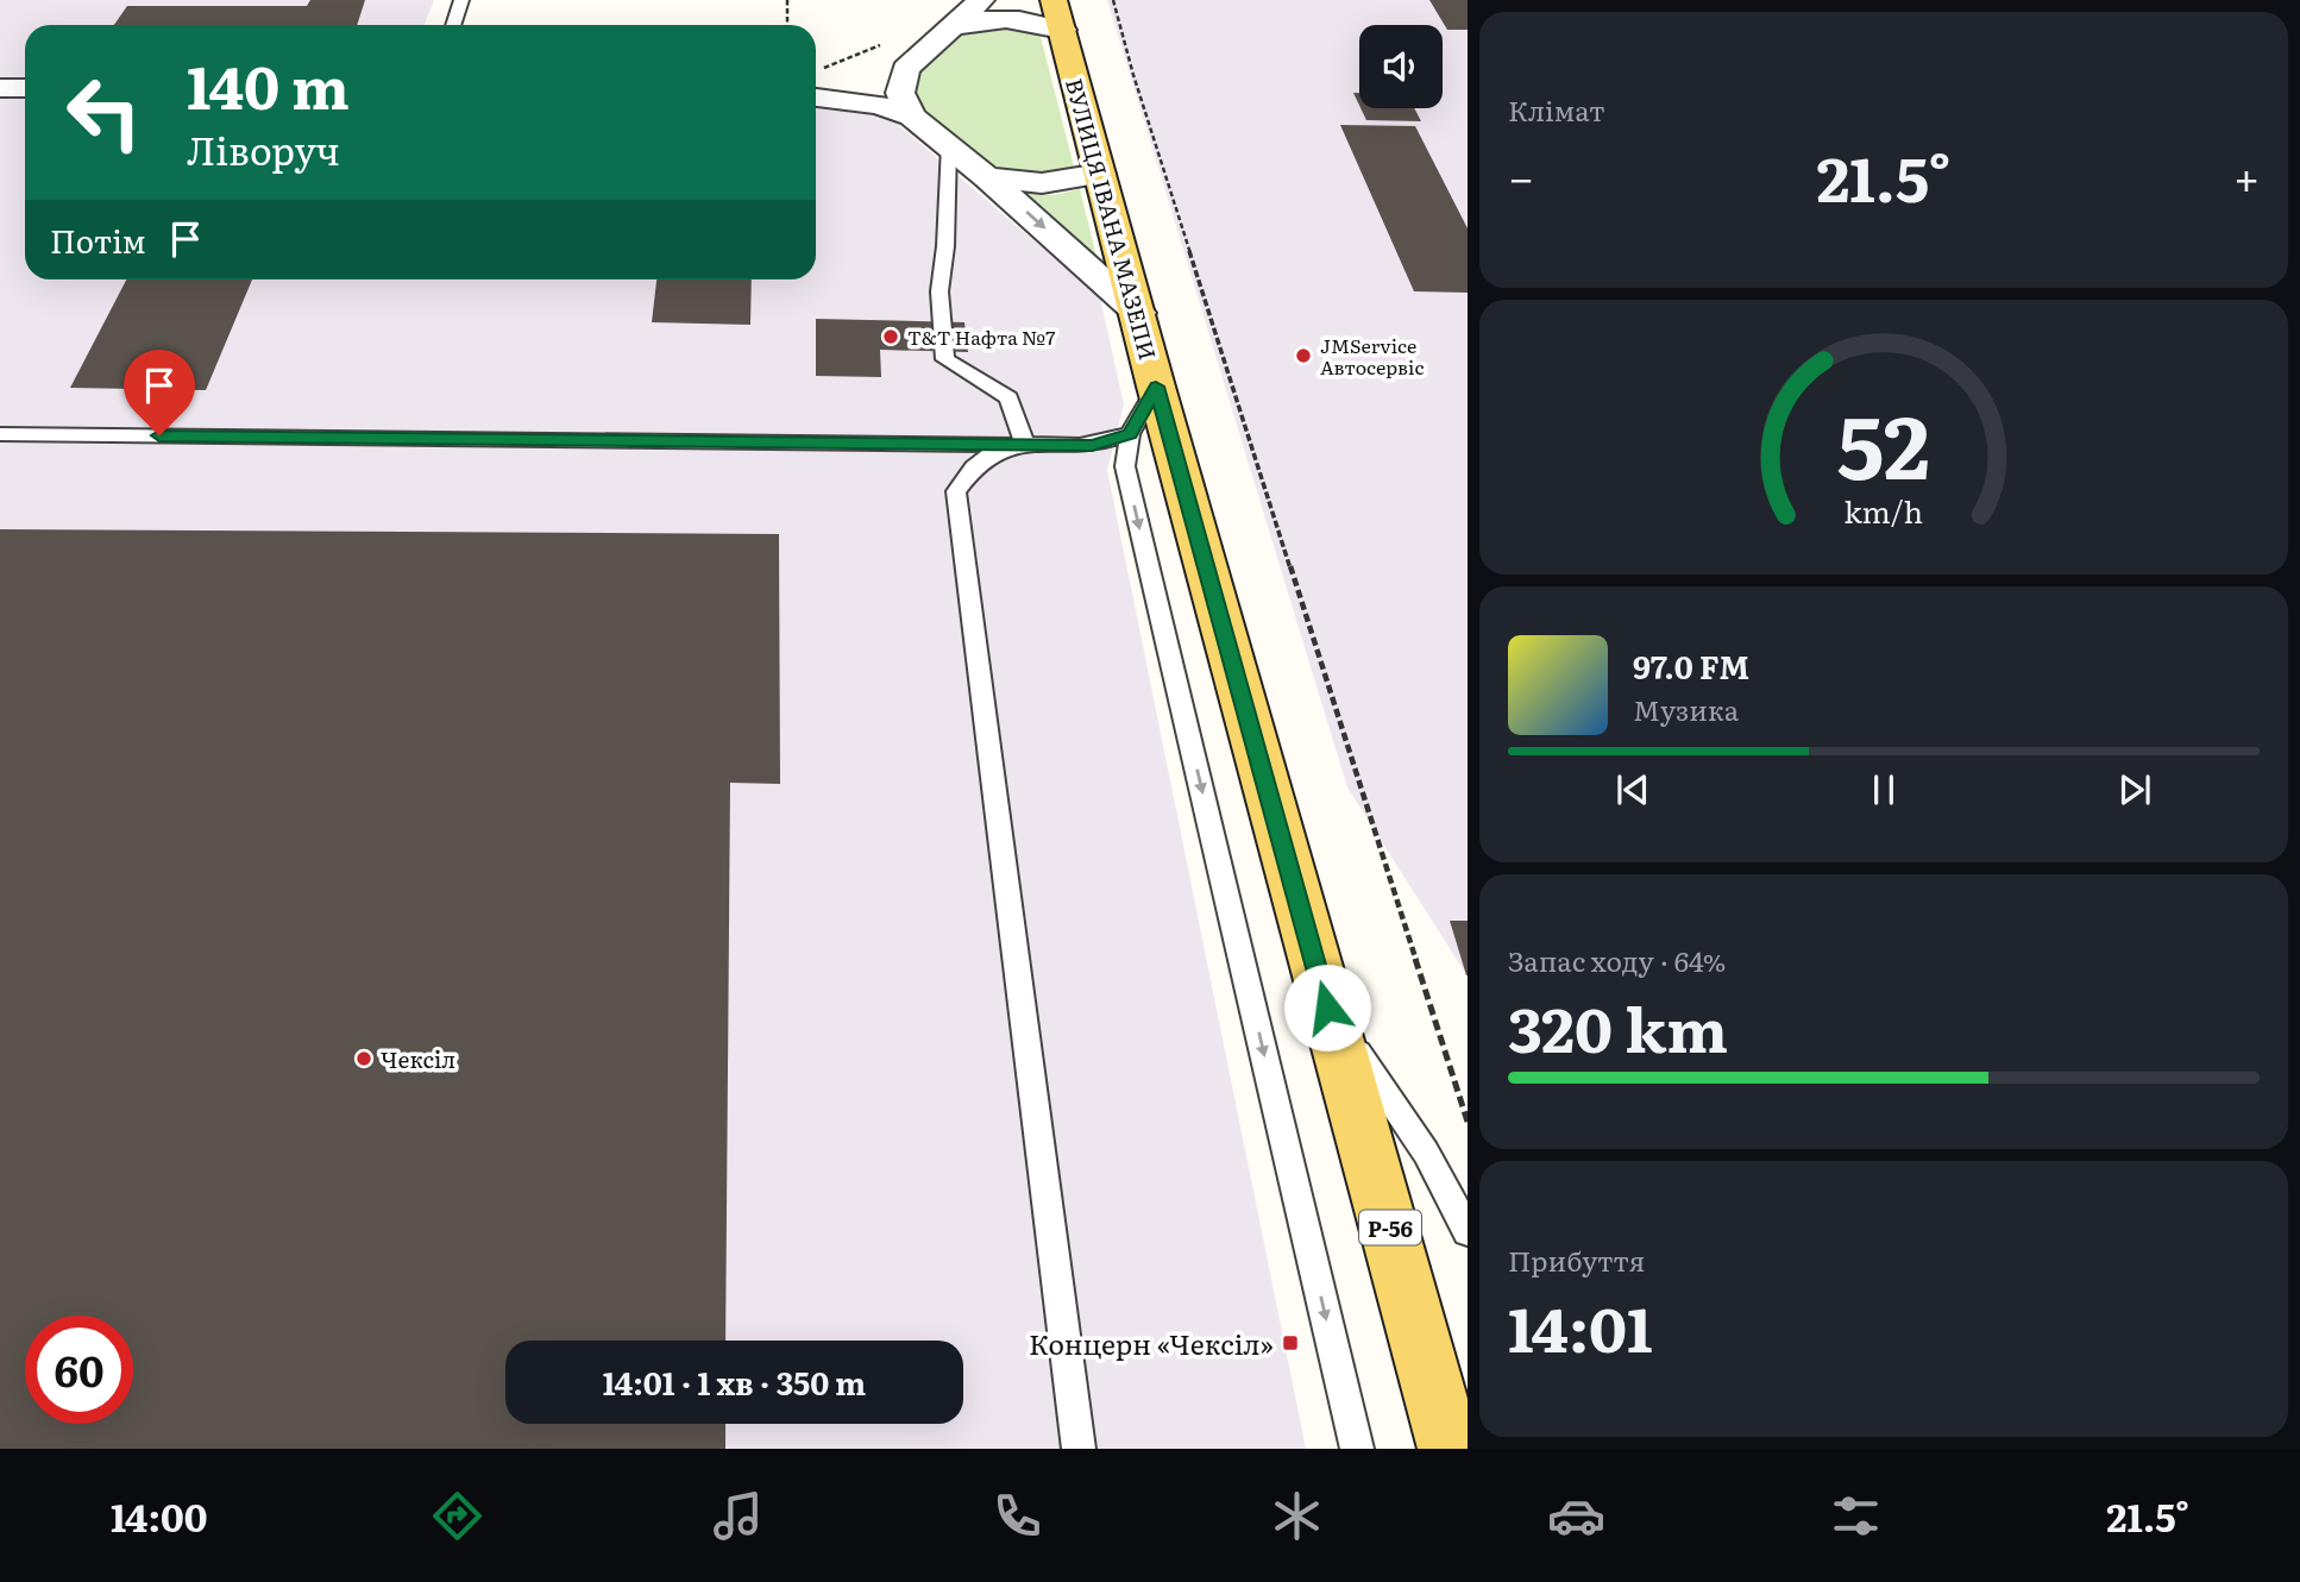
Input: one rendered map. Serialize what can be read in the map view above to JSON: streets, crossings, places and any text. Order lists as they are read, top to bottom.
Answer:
{
  "streets": {
    "main road": ["ВУЛИЦЯ ІВАНА МАЗЕПИ", "Р-56"]
  },
  "places": {
    "other": ["Т&Т Нафта №7", "JMService Автосервіс", "Чексіл"],
    "transit": ["Концерн «Чексіл»"]
  },
  "page": {
    "tile": [
      "Клімат",
      ["Запас ходу · 64%", "320 km"],
      ["Прибуття", "14:01"]
    ],
    "turn": ["140 m", "Ліворуч"],
    "heat": ["−", "21.5°", "+"],
    "then": "Потім",
    "song": ["97.0 FM", "Музика"],
    "limit": "60",
    "trip": "14:01 · 1 хв · 350 m",
    "tabs": ["14:00", "21.5°"],
    "gauge": ["52", "km/h"]
  }
}
